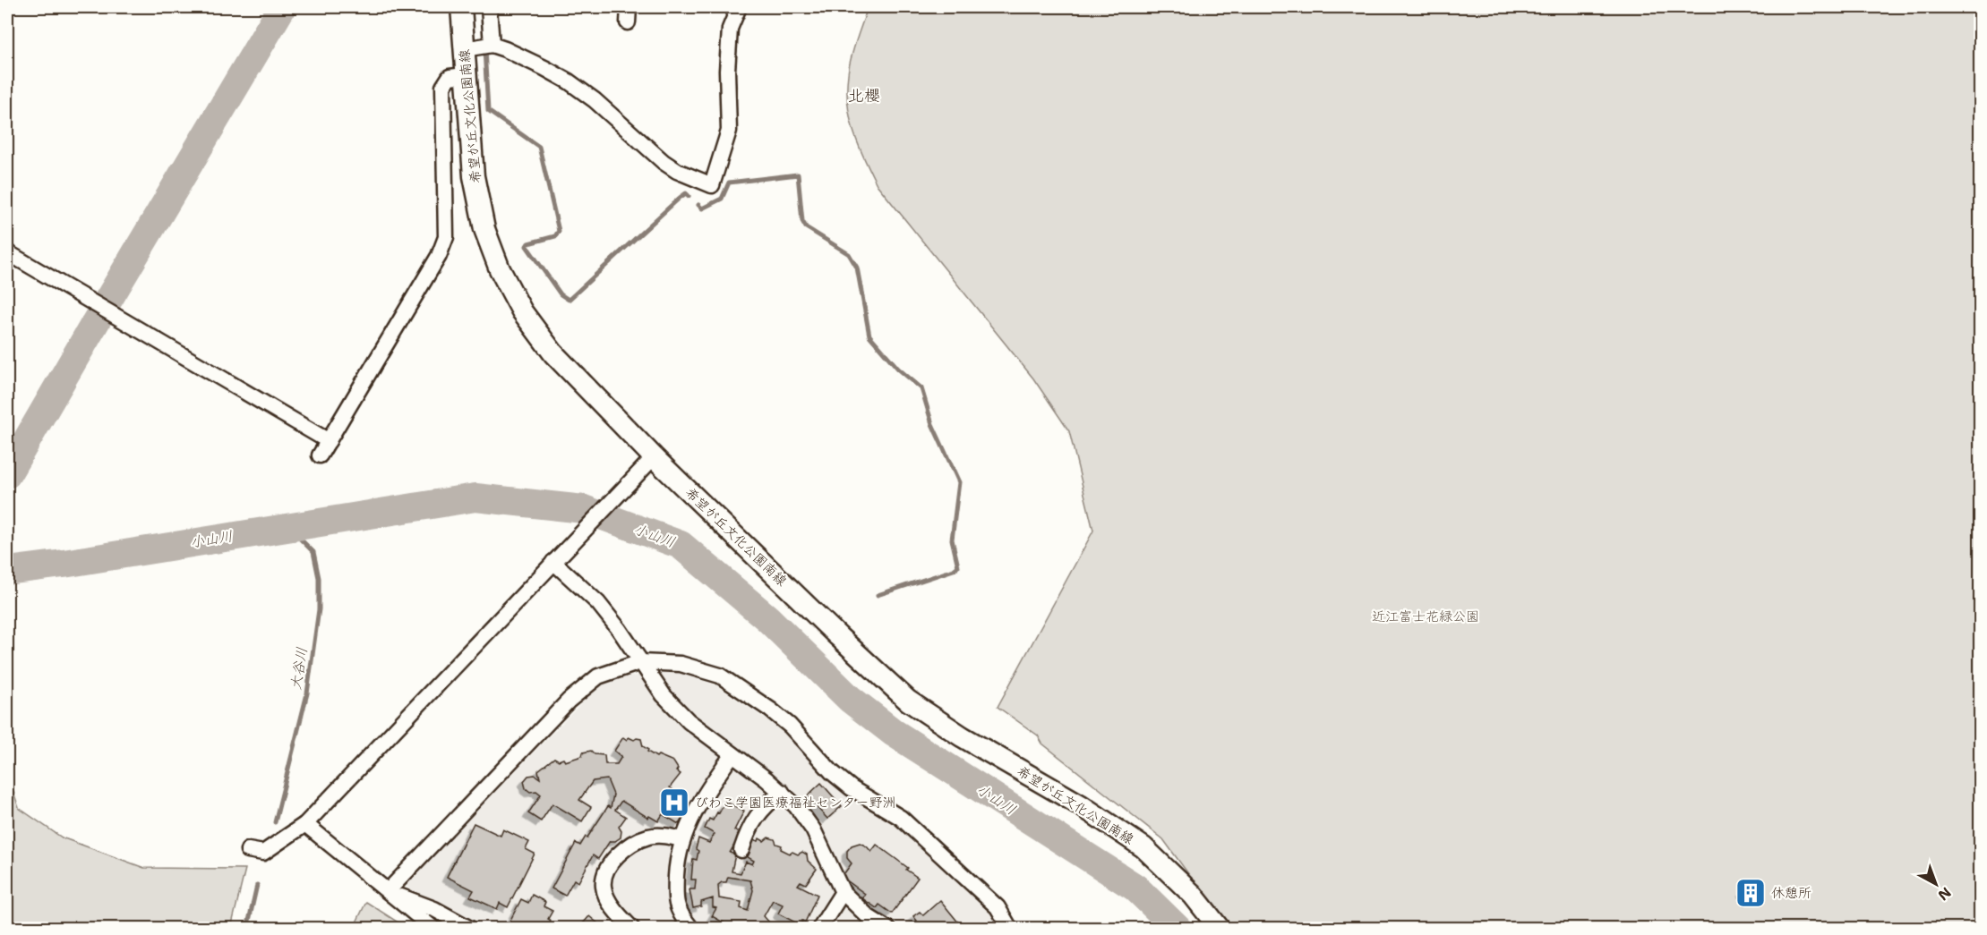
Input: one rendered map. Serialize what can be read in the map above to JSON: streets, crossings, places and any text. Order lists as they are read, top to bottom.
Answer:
{
  "streets": {
    "main road": ["希望が丘文化公園南線"]
  },
  "districts": ["北櫻"],
  "water": ["小山川", "大谷川"],
  "parks": ["近江富士花緑公園"],
  "places": {
    "hospital": ["びわこ学園医療福祉センター野洲"],
    "building": ["休憩所"]
  },
  "north": "bottom right"
}
